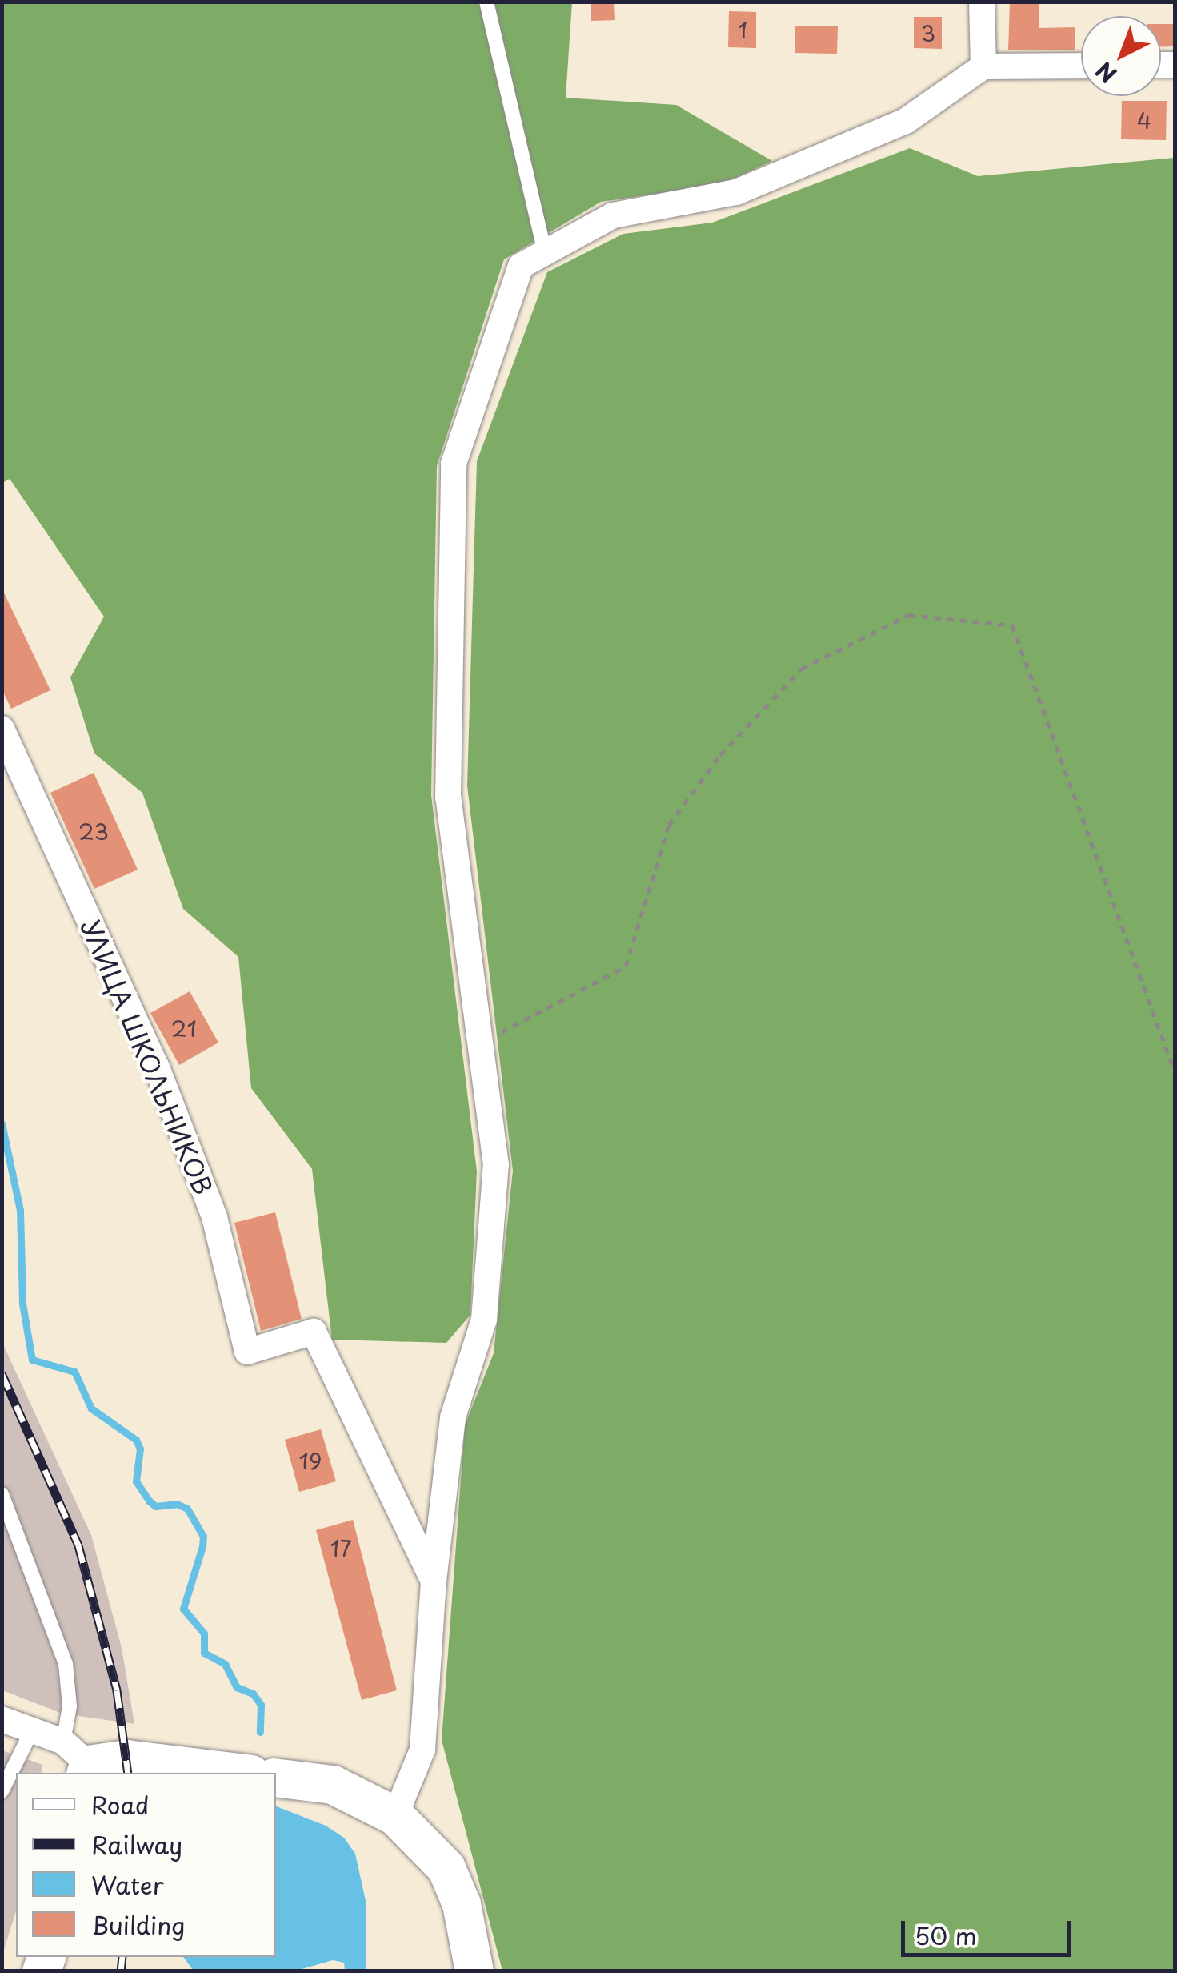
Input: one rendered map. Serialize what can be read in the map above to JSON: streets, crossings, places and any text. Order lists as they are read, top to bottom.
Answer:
{
  "streets": {
    "street": ["УЛИЦА ШКОЛЬНИКОВ"]
  },
  "house_numbers": [
    "1",
    "3",
    "4",
    "23",
    "21",
    "19",
    "17"
  ],
  "legend": [
    "Road",
    "Railway",
    "Water",
    "Building"
  ],
  "scale_bar": "50 m",
  "north": "bottom left"
}
